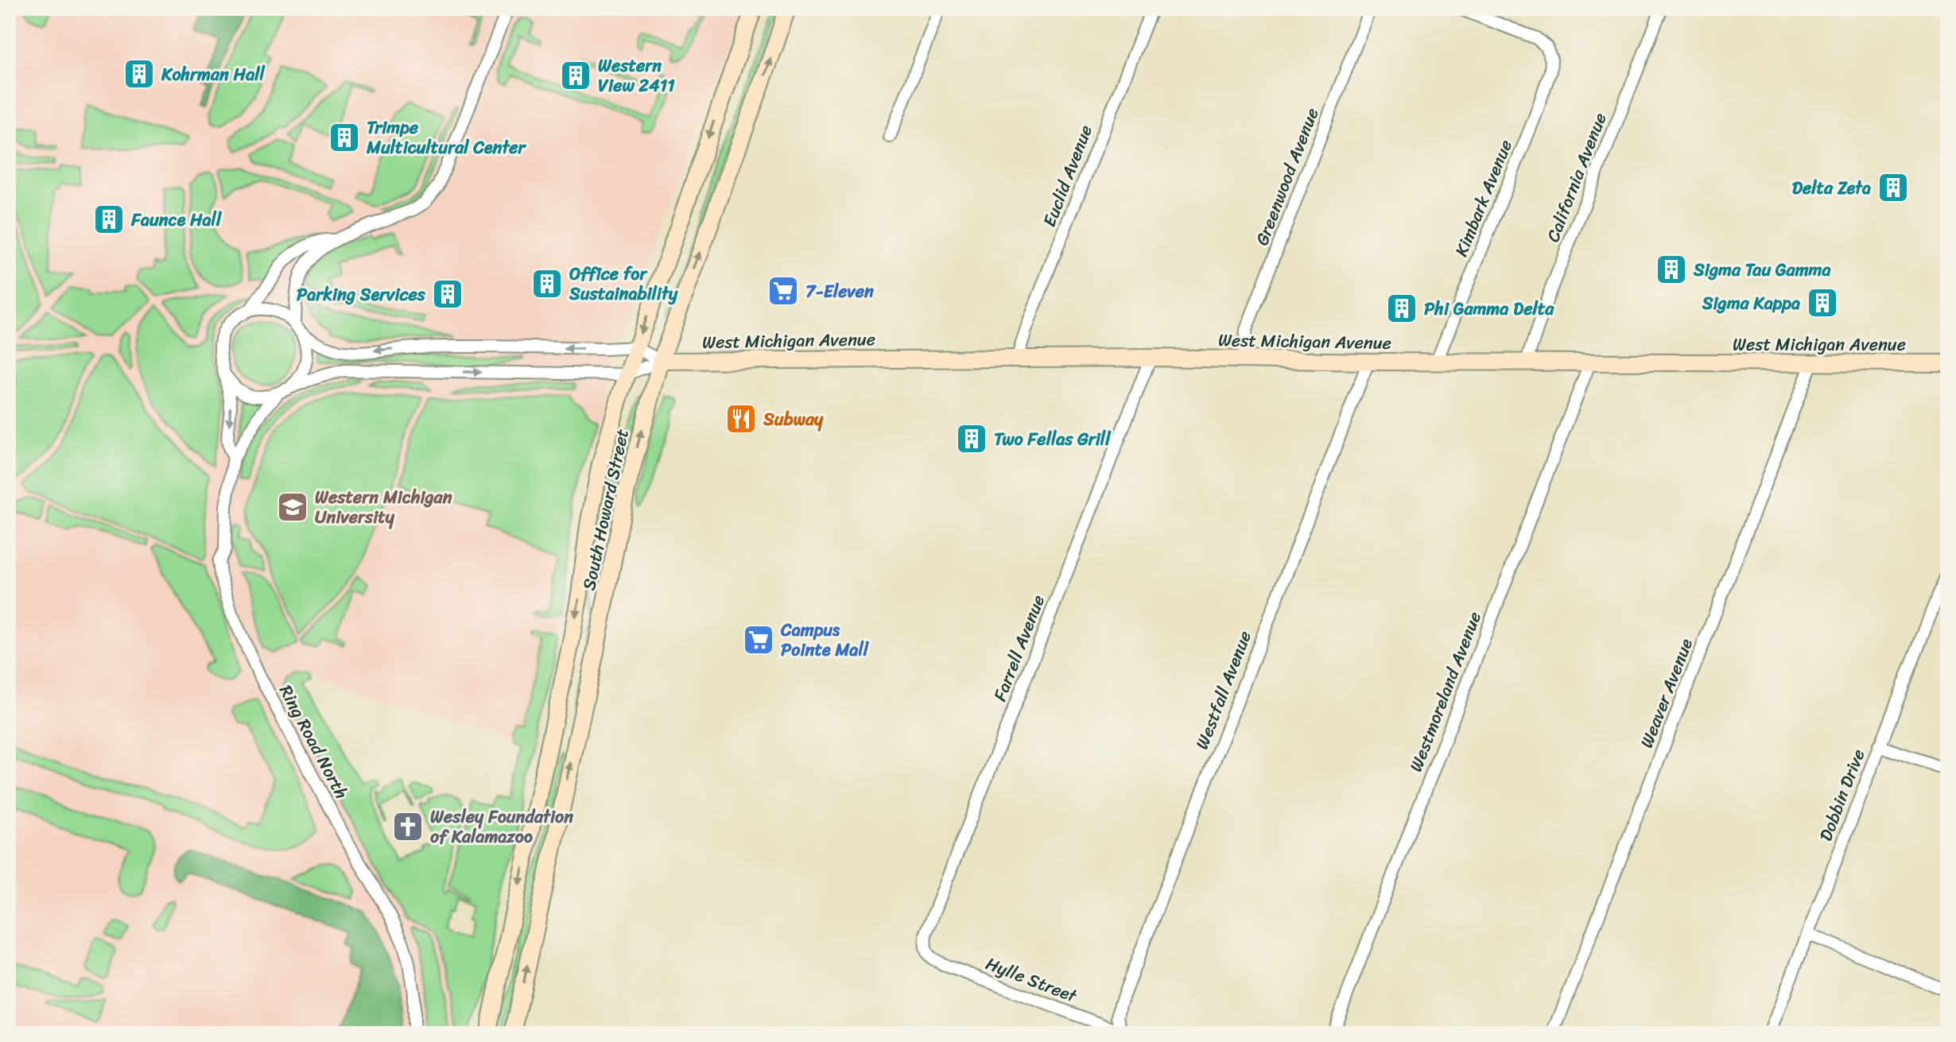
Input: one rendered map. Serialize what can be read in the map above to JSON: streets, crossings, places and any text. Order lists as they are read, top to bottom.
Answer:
{
  "streets": {
    "street": [
      "Euclid Avenue",
      "Greenwood Avenue",
      "California Avenue",
      "Kimbark Avenue",
      "West Michigan Avenue",
      "South Howard Street",
      "Farrell Avenue",
      "Westfall Avenue",
      "Westmoreland Avenue",
      "Weaver Avenue",
      "Ring Road North",
      "Dobbin Drive",
      "Hylle Street"
    ]
  },
  "crossings": [
    ["Euclid Avenue", "West Michigan Avenue"],
    ["Greenwood Avenue", "West Michigan Avenue"],
    ["California Avenue", "West Michigan Avenue"],
    ["Kimbark Avenue", "West Michigan Avenue"],
    ["West Michigan Avenue", "South Howard Street"],
    ["West Michigan Avenue", "Farrell Avenue"],
    ["West Michigan Avenue", "Westfall Avenue"],
    ["West Michigan Avenue", "Westmoreland Avenue"],
    ["West Michigan Avenue", "Weaver Avenue"],
    ["West Michigan Avenue", "Ring Road North"],
    ["Farrell Avenue", "Hylle Street"],
    ["Westfall Avenue", "Hylle Street"]
  ],
  "places": {
    "building": [
      "Kohrman Hall",
      "Western View 2411",
      "Trimpe Multicultural Center",
      "Delta Zeta",
      "Faunce Hall",
      "Sigma Tau Gamma",
      "Office for Sustainability",
      "Parking Services",
      "Sigma Kappa",
      "Phi Gamma Delta",
      "Two Fellas Grill"
    ],
    "supermarket": ["7-Eleven", "Campus Pointe Mall"],
    "restaurant": ["Subway"],
    "school or university": ["Western Michigan University"],
    "church": ["Wesley Foundation of Kalamazoo"]
  }
}
